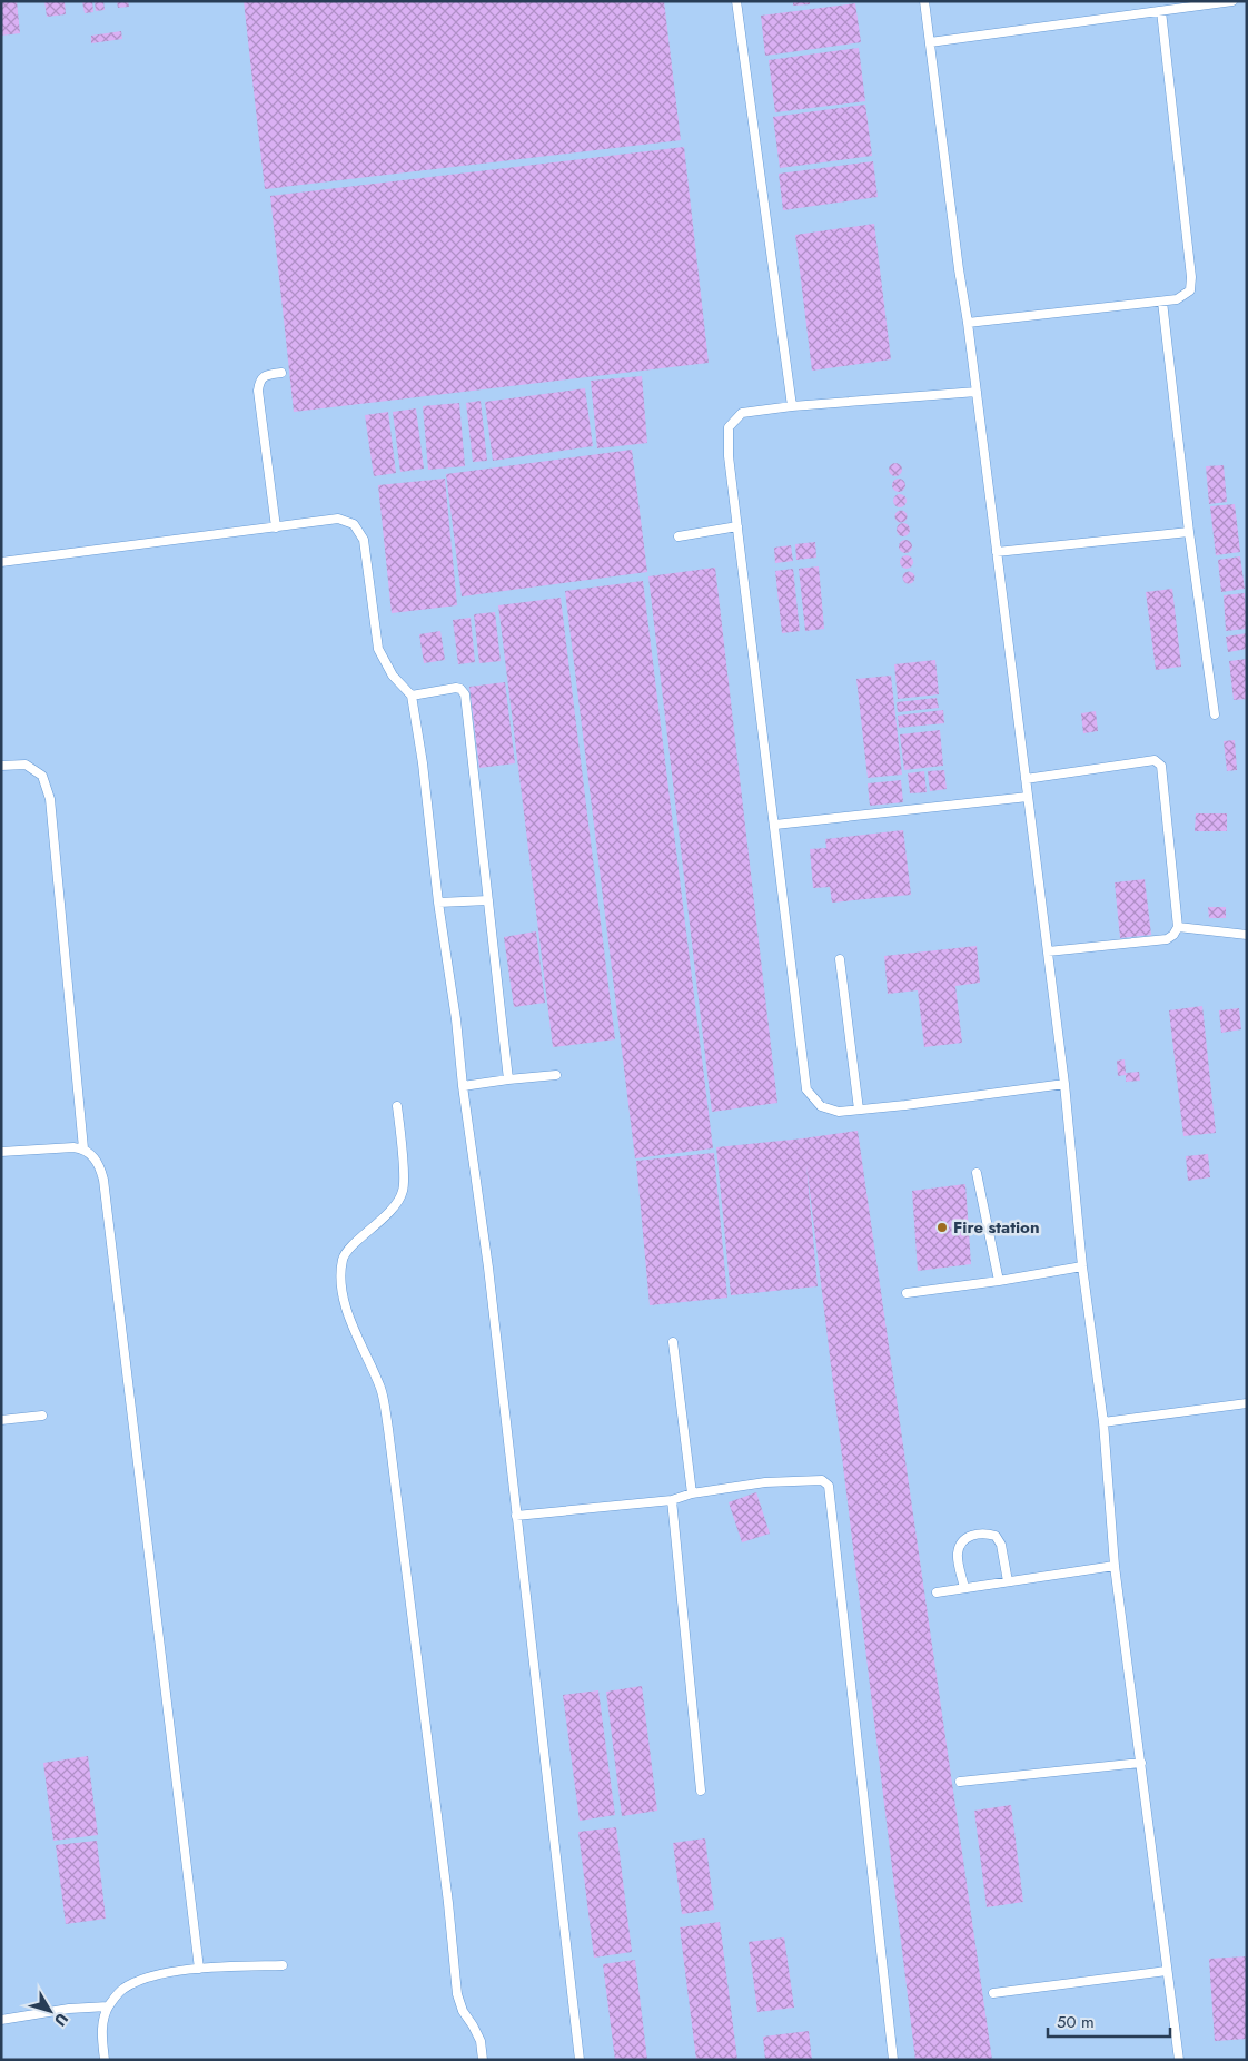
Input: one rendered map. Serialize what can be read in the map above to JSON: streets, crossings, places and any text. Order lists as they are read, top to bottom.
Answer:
{
  "places": ["Fire station"],
  "scale_bar": "50 m",
  "north": "bottom right"
}
